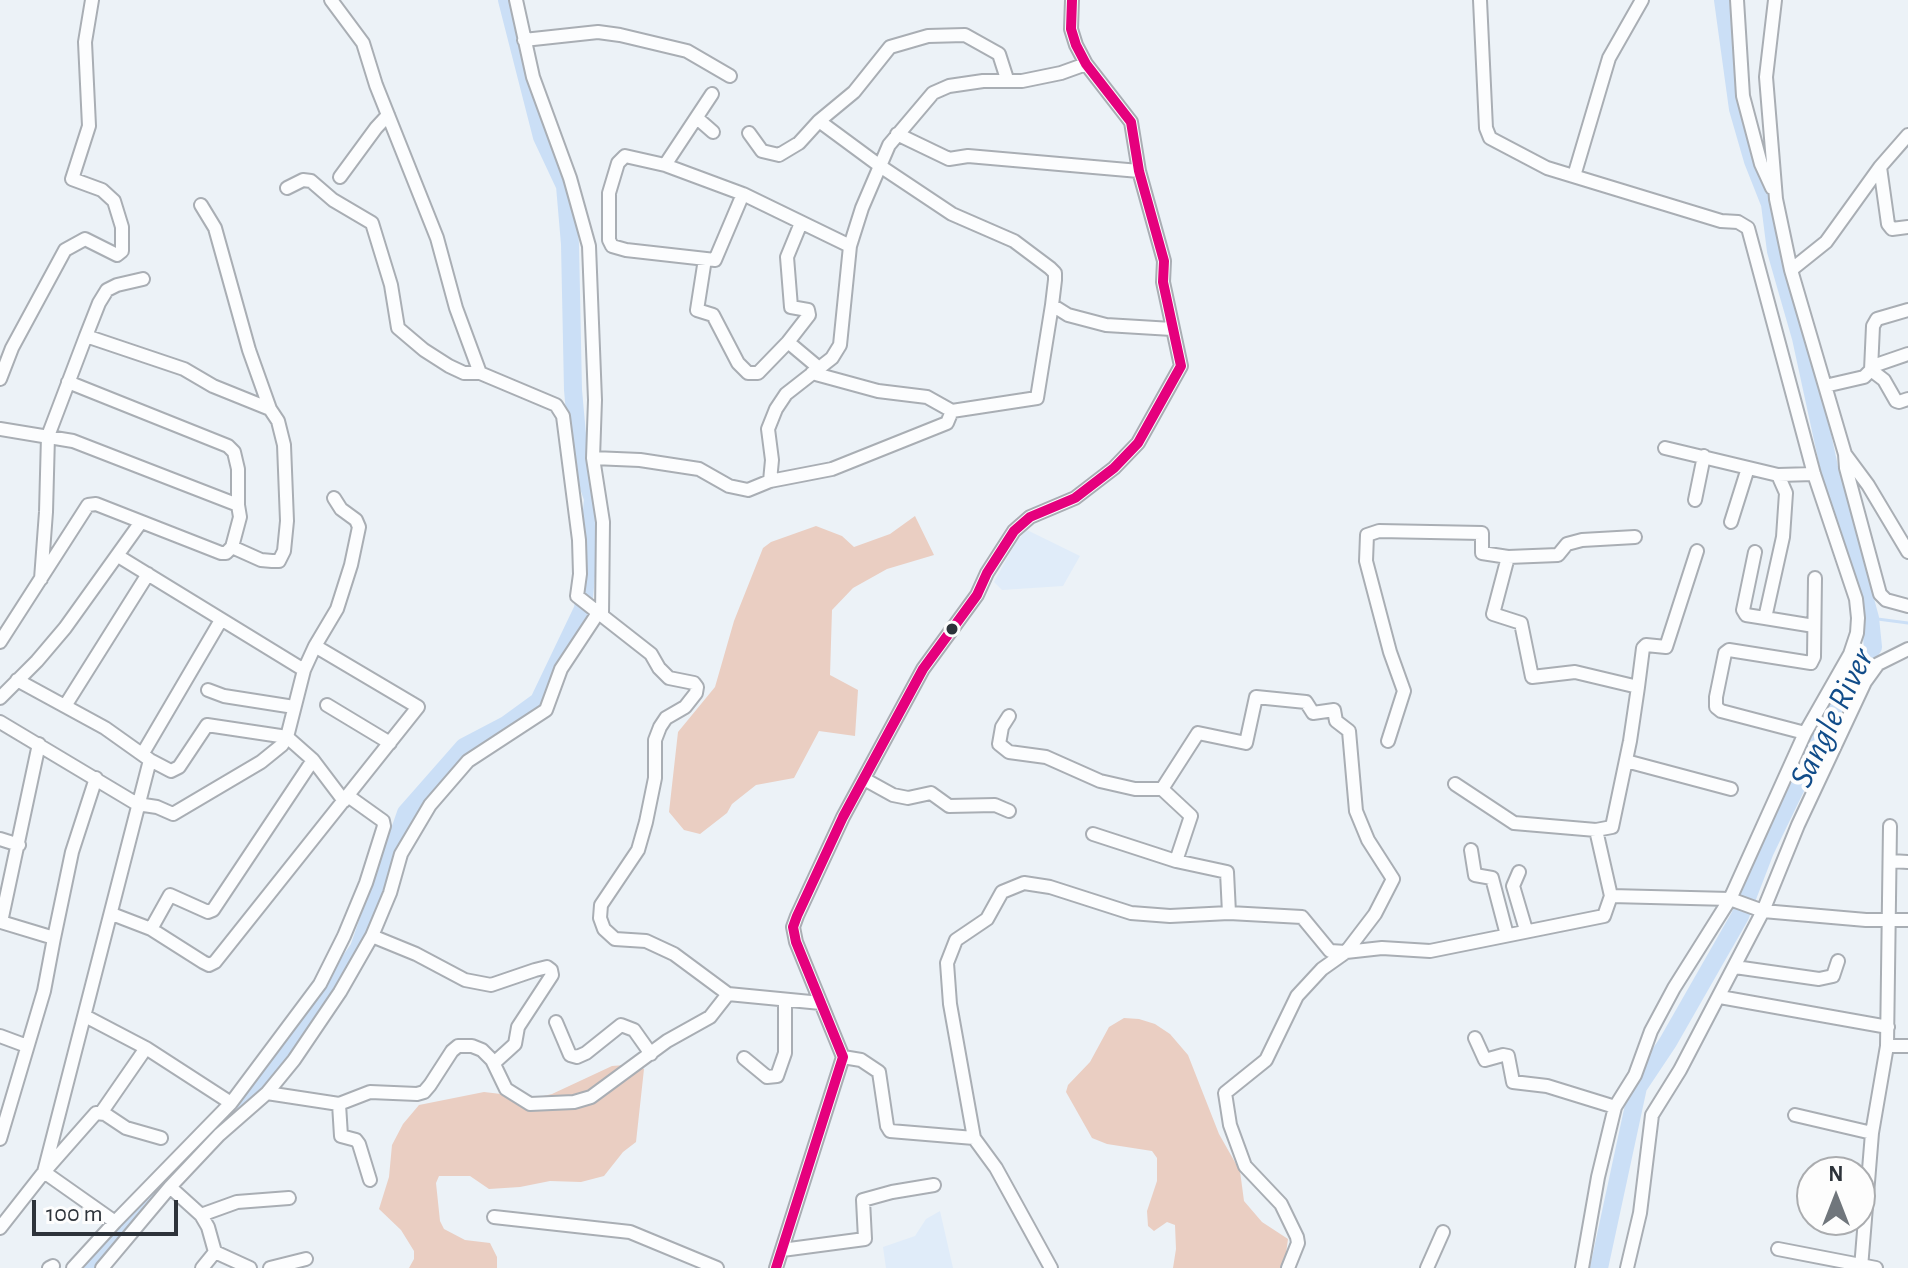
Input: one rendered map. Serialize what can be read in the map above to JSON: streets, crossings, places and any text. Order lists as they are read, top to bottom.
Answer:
{
  "water": ["Sangle River"],
  "scale_bar": "100 m",
  "north": "top"
}
